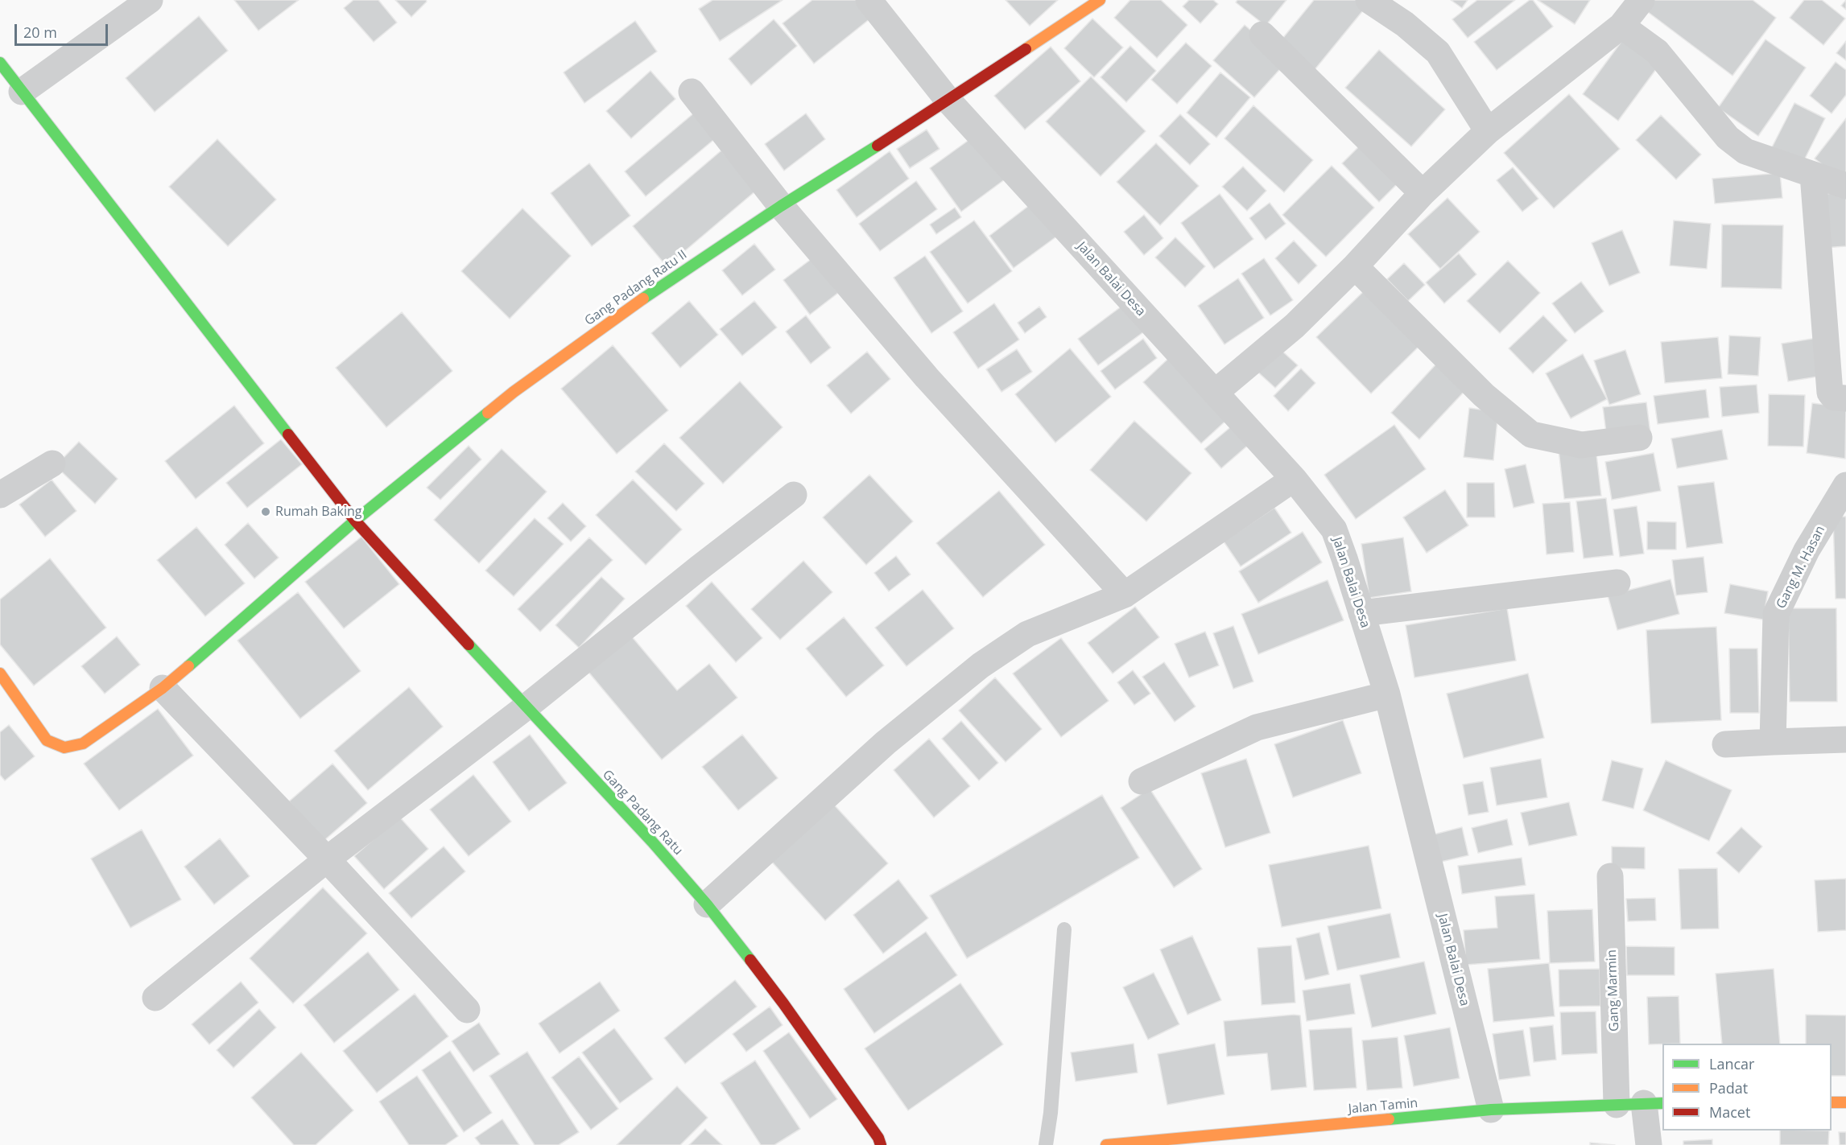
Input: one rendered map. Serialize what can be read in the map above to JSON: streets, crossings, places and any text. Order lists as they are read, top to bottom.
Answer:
{
  "streets": {
    "street": [
      "Jalan Balai Desa",
      "Gang Padang Ratu II",
      "Gang M. Hasan",
      "Gang Padang Ratu",
      "Gang Marmin",
      "Jalan Tamin"
    ]
  },
  "crossings": [
    ["Jalan Balai Desa", "Gang Padang Ratu II"],
    ["Jalan Balai Desa", "Jalan Tamin"],
    ["Gang Padang Ratu II", "Gang Padang Ratu"],
    ["Gang Marmin", "Jalan Tamin"]
  ],
  "places": ["Rumah Baking"],
  "legend": ["Lancar", "Padat", "Macet"],
  "scale_bar": "20 m"
}
